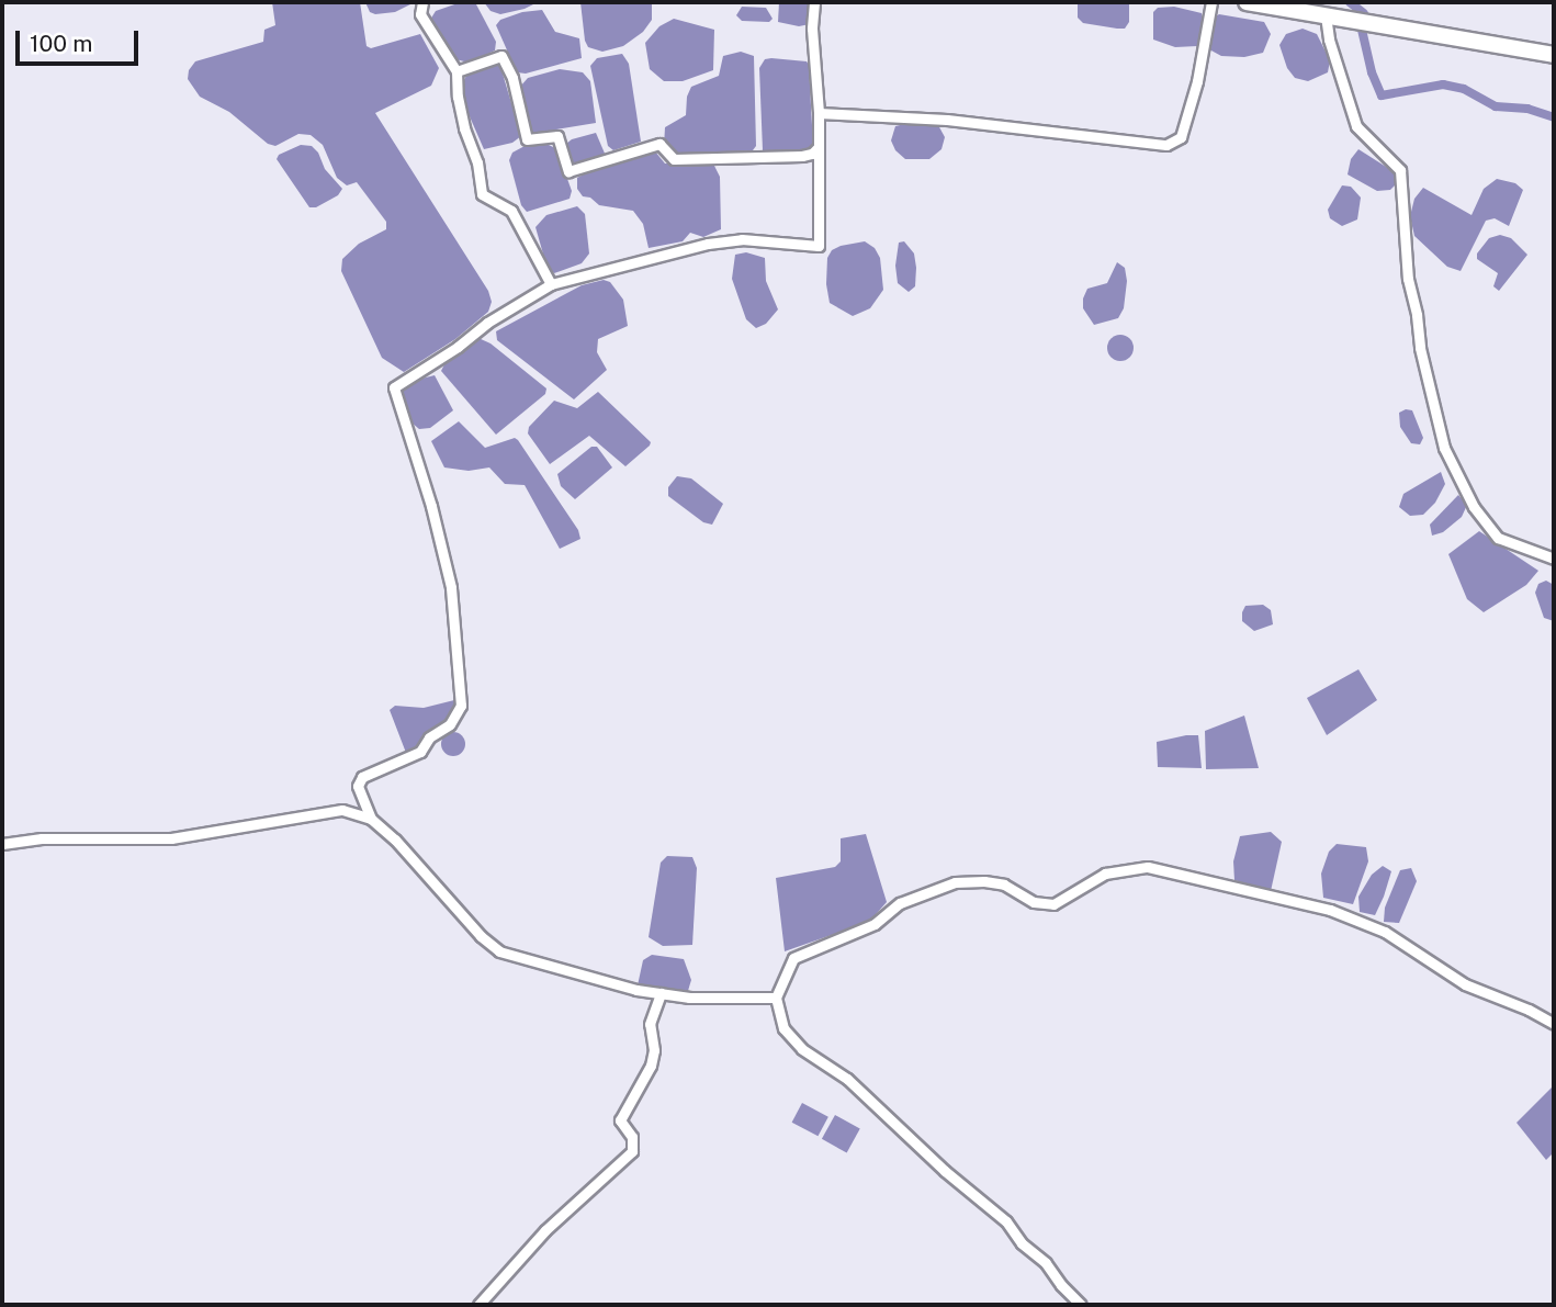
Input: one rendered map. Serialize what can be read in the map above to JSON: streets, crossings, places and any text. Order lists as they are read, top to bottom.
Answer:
{
  "scale_bar": "100 m"
}
